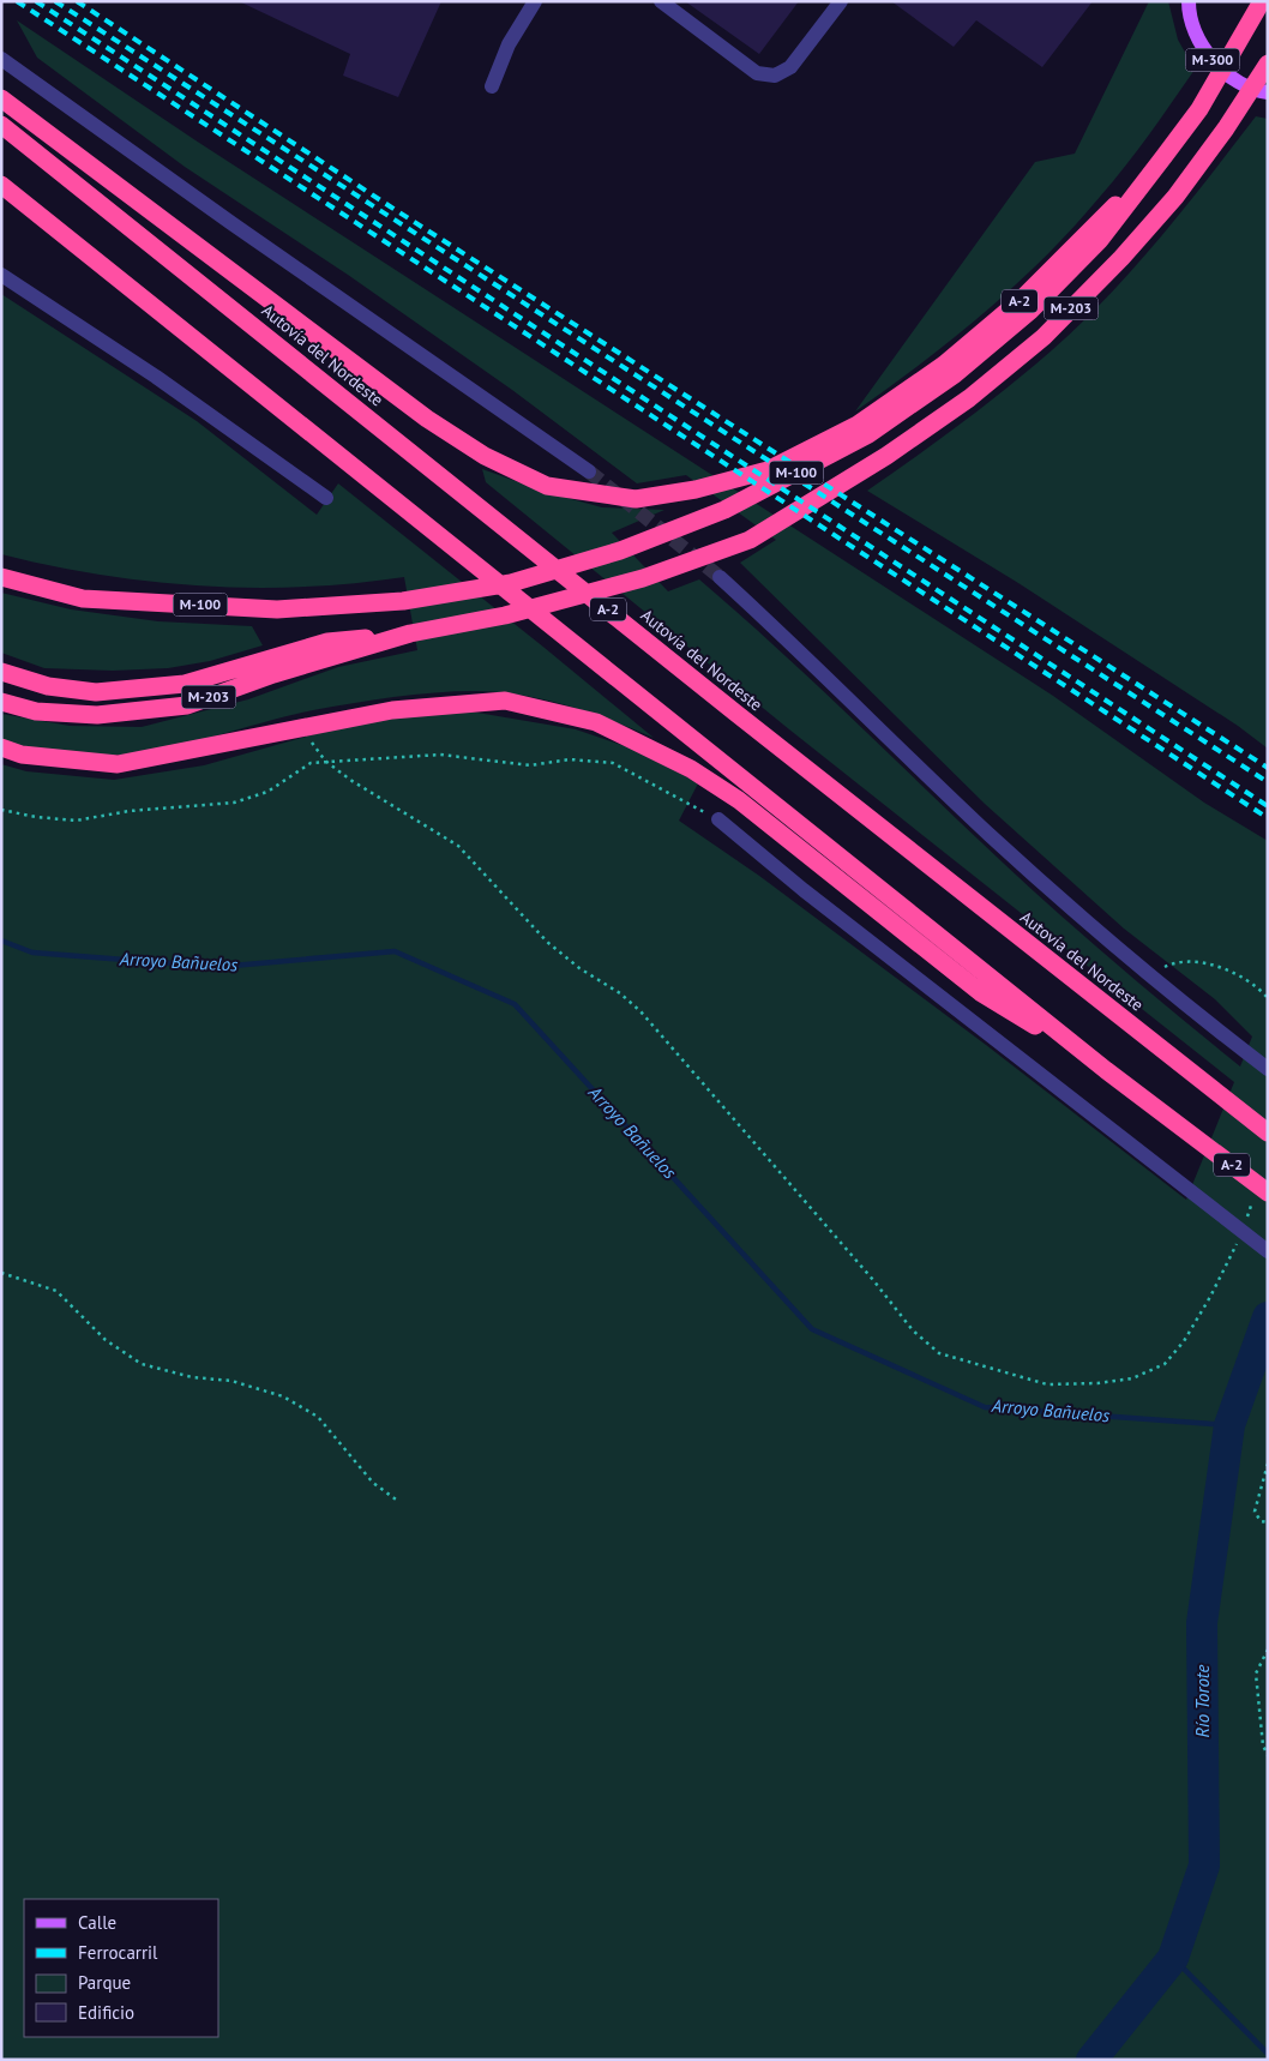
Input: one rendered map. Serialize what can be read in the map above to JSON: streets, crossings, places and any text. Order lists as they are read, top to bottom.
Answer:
{
  "streets": {
    "highway": [
      "A-2",
      "M-203",
      "Autovía del Nordeste",
      "M-100"
    ],
    "main road": ["M-300"]
  },
  "crossings": [
    ["M-203", "M-100"]
  ],
  "water": ["Arroyo Bañuelos", "Río Torote"],
  "legend": [
    "Calle",
    "Ferrocarril",
    "Parque",
    "Edificio"
  ]
}
